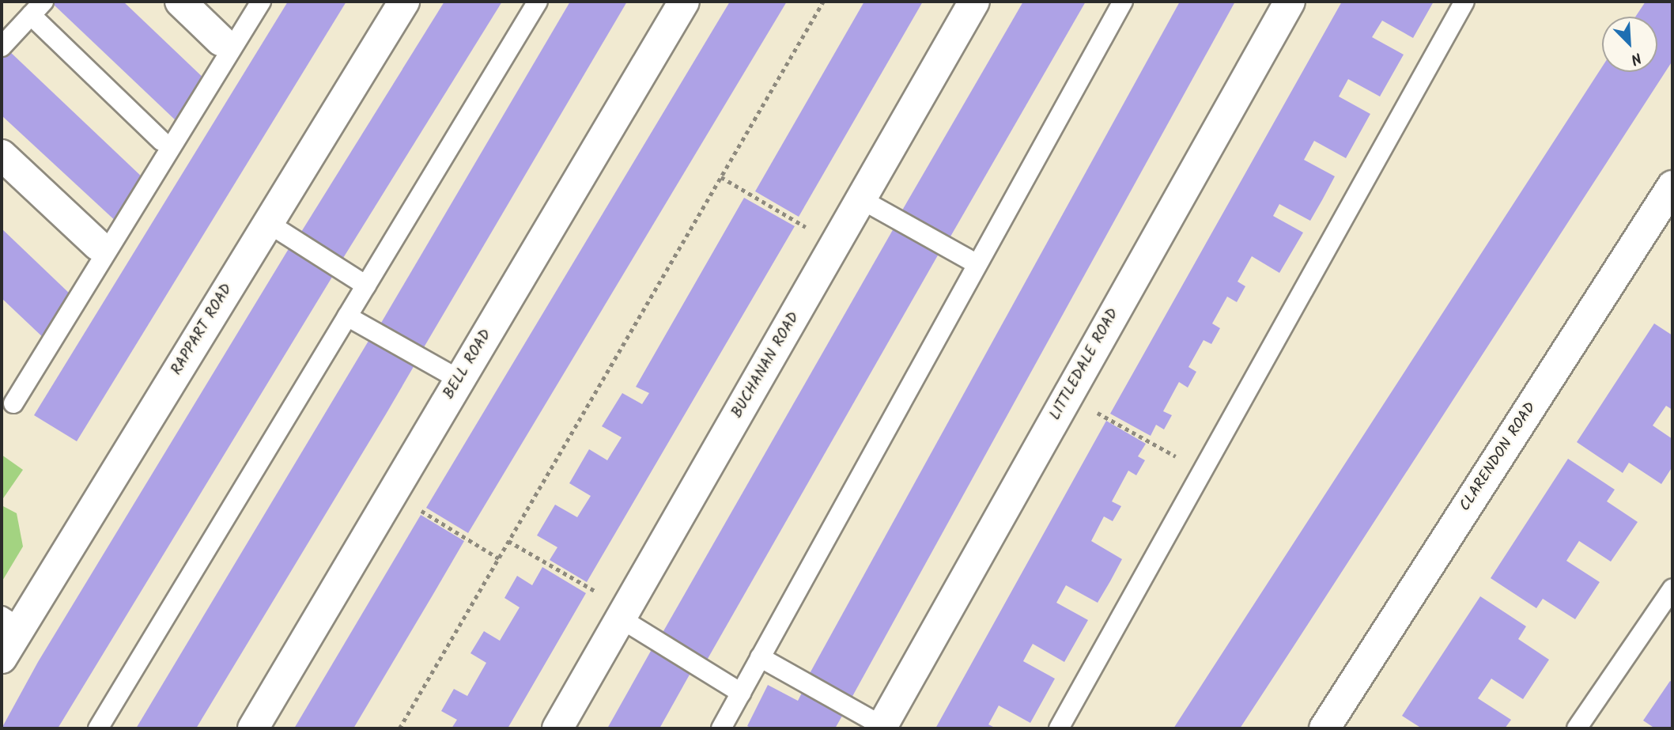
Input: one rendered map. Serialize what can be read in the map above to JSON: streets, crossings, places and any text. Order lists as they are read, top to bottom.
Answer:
{
  "streets": {
    "street": [
      "RAPPART ROAD",
      "BELL ROAD",
      "LITTLEDALE ROAD",
      "BUCHANAN ROAD",
      "CLARENDON ROAD"
    ]
  },
  "north": "bottom right"
}
